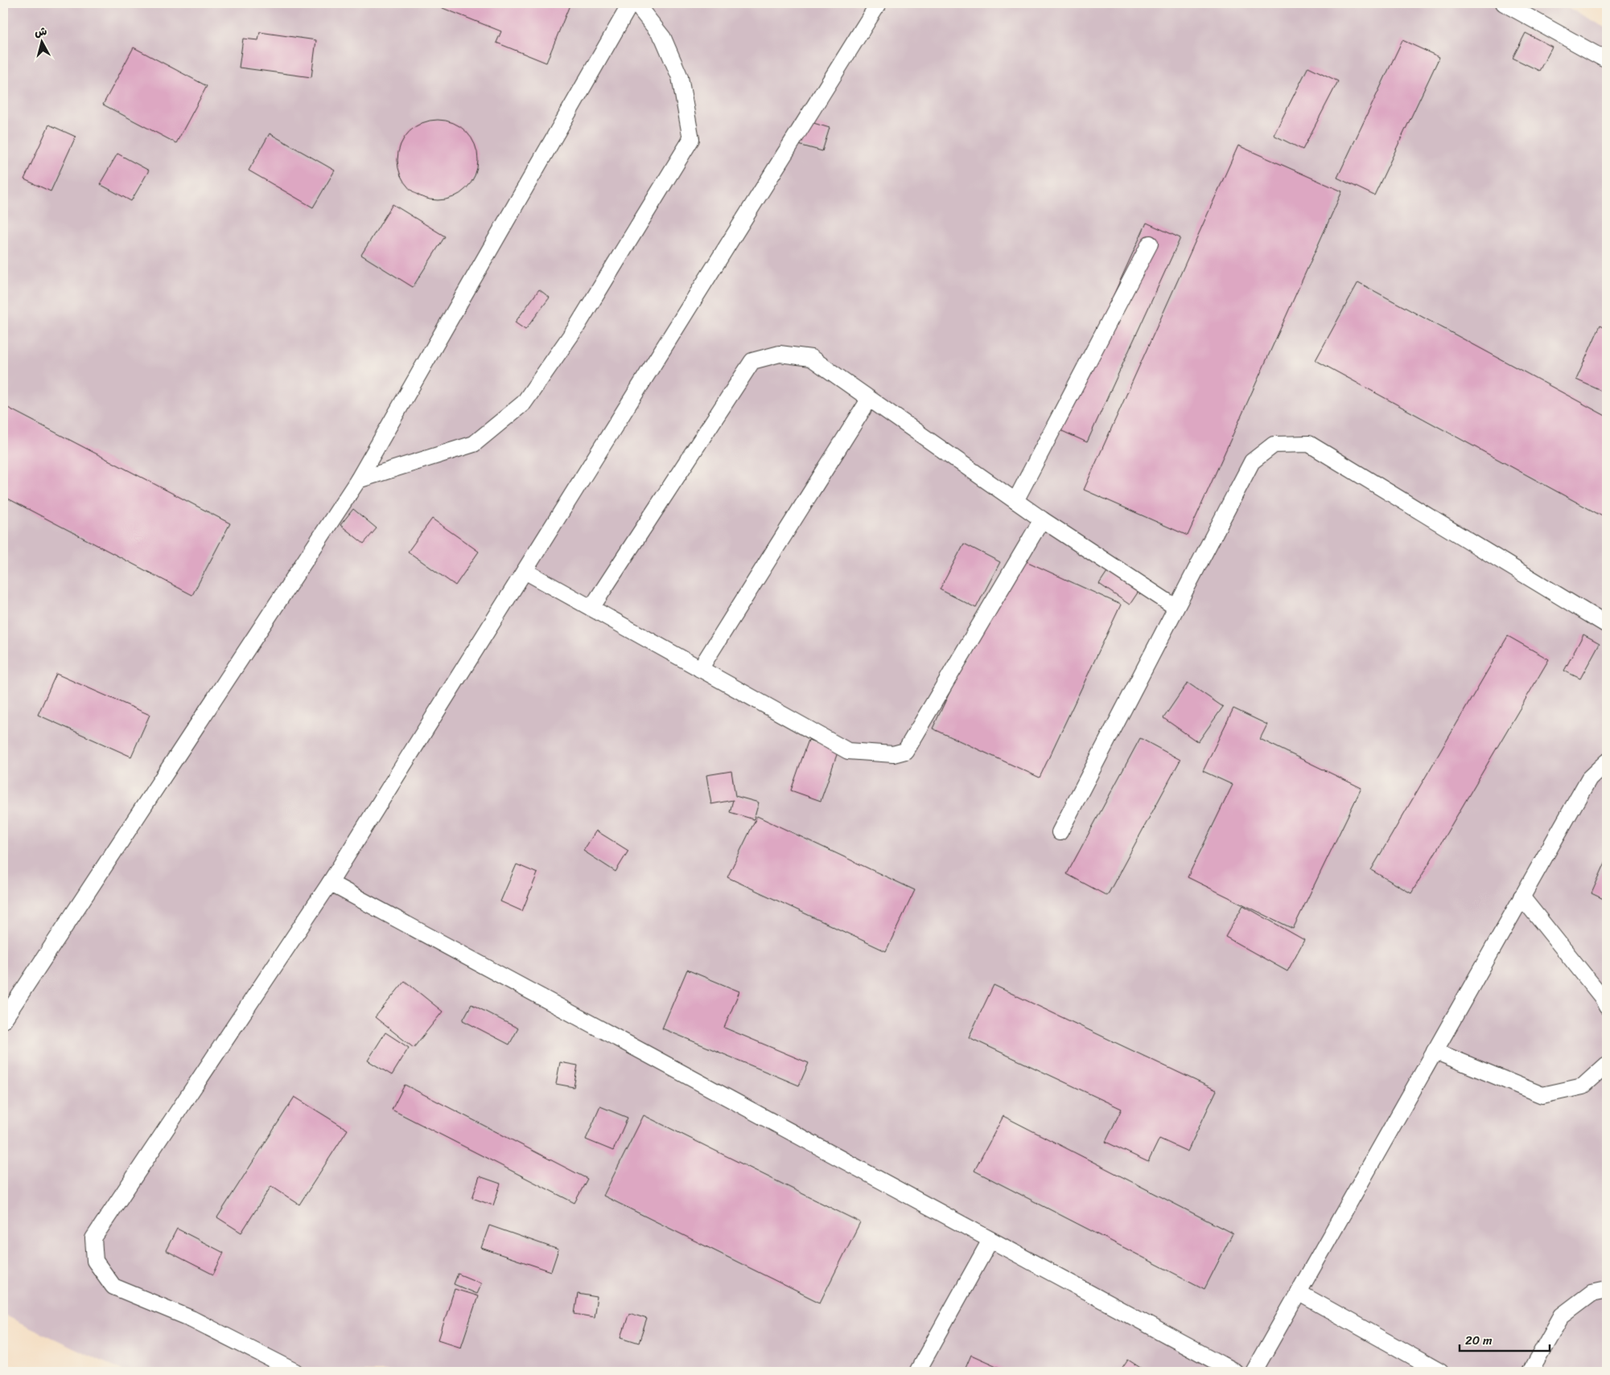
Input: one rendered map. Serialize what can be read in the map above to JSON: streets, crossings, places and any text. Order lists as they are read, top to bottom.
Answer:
{
  "scale_bar": "20 m",
  "north": "top"
}
